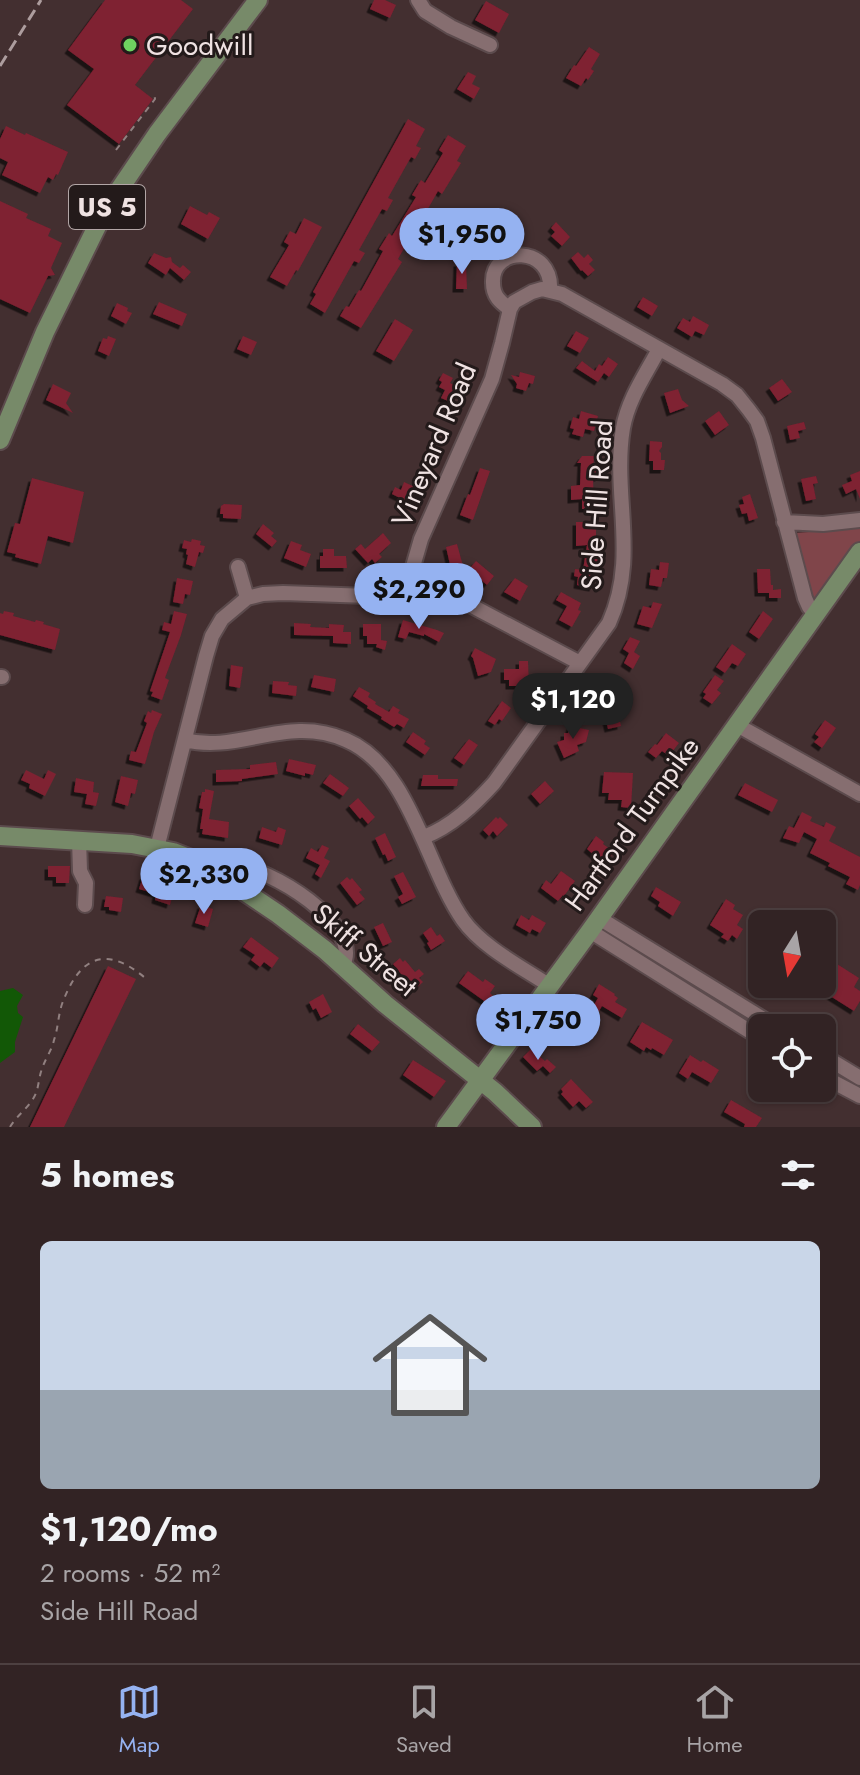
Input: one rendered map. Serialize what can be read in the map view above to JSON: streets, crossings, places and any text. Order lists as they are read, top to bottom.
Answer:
{
  "streets": {
    "main road": ["US 5", "Hartford Turnpike", "Skiff Street"],
    "street": ["Vineyard Road", "Side Hill Road"]
  },
  "crossings": [
    ["Hartford Turnpike", "Skiff Street"]
  ],
  "places": ["Goodwill"],
  "north": "bottom",
  "page": {
    "price": [
      "$1,950",
      "$2,290",
      "$1,120",
      "$2,330",
      "$1,750"
    ],
    "heading": "5 homes",
    "list": [
      {
        "name": "$1,120/mo",
        "note": "2 rooms · 52 m² · Side Hill Road"
      }
    ],
    "tabs": ["Map", "Saved", "Home"]
  }
}
